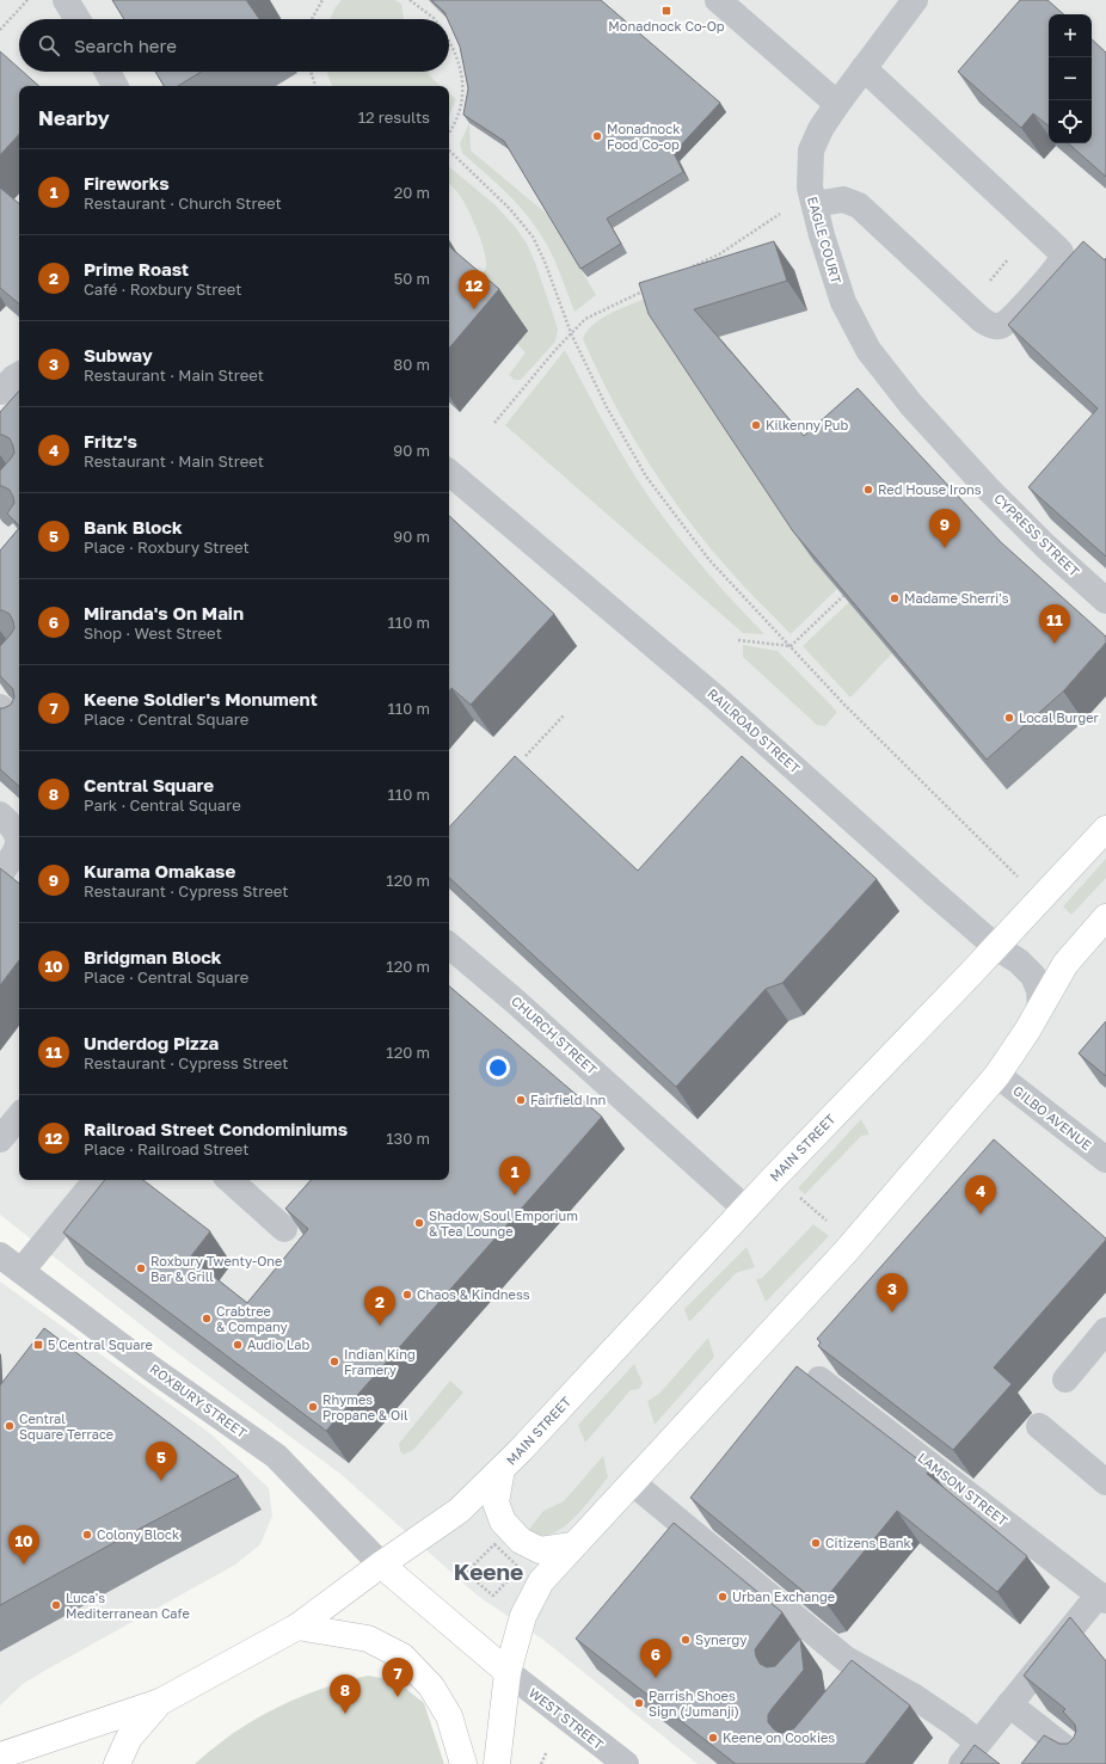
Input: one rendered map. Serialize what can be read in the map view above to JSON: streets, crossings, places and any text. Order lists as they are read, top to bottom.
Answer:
{
  "streets": {
    "main road": ["MAIN STREET"],
    "street": [
      "EAGLE COURT",
      "CYPRESS STREET",
      "RAILROAD STREET",
      "CHURCH STREET",
      "GILBO AVENUE",
      "ROXBURY STREET",
      "LAMSON STREET",
      "WEST STREET"
    ]
  },
  "crossings": [
    ["EAGLE COURT", "CYPRESS STREET"],
    ["RAILROAD STREET", "MAIN STREET"],
    ["CHURCH STREET", "MAIN STREET"],
    ["MAIN STREET", "ROXBURY STREET"]
  ],
  "districts": ["Keene"],
  "places": {
    "transit": ["Monadnock Co-Op", "5 Central Square"],
    "other": [
      "Monadnock Food Co-op",
      "Kilkenny Pub",
      "Red House Irons",
      "Madame Sherri's",
      "Local Burger",
      "Fairfield Inn",
      "Shadow Soul Emporium & Tea Lounge",
      "Roxbury Twenty-One Bar & Grill",
      "Chaos & Kindness",
      "Crabtree & Company",
      "Audio Lab",
      "Indian King Framery",
      "Rhymes Propane & Oil",
      "Central Square Terrace",
      "Colony Block",
      "Citizens Bank",
      "Urban Exchange",
      "Luca's Mediterranean Cafe",
      "Synergy",
      "Parrish Shoes Sign (Jumanji)",
      "Keene on Cookies"
    ]
  },
  "page": {
    "map_buttons": ["+", "−"],
    "search": "Search here",
    "heading": ["Nearby", "12 results"],
    "list": [
      {
        "mark": "1",
        "name": "Fireworks",
        "note": "Restaurant · Church Street",
        "value": "20 m"
      },
      {
        "mark": "2",
        "name": "Prime Roast",
        "note": "Café · Roxbury Street",
        "value": "50 m"
      },
      {
        "mark": "3",
        "name": "Subway",
        "note": "Restaurant · Main Street",
        "value": "80 m"
      },
      {
        "mark": "4",
        "name": "Fritz's",
        "note": "Restaurant · Main Street",
        "value": "90 m"
      },
      {
        "mark": "5",
        "name": "Bank Block",
        "note": "Place · Roxbury Street",
        "value": "90 m"
      },
      {
        "mark": "6",
        "name": "Miranda's On Main",
        "note": "Shop · West Street",
        "value": "110 m"
      },
      {
        "mark": "7",
        "name": "Keene Soldier's Monument",
        "note": "Place · Central Square",
        "value": "110 m"
      },
      {
        "mark": "8",
        "name": "Central Square",
        "note": "Park · Central Square",
        "value": "110 m"
      },
      {
        "mark": "9",
        "name": "Kurama Omakase",
        "note": "Restaurant · Cypress Street",
        "value": "120 m"
      },
      {
        "mark": "10",
        "name": "Bridgman Block",
        "note": "Place · Central Square",
        "value": "120 m"
      },
      {
        "mark": "11",
        "name": "Underdog Pizza",
        "note": "Restaurant · Cypress Street",
        "value": "120 m"
      },
      {
        "mark": "12",
        "name": "Railroad Street Condominiums",
        "note": "Place · Railroad Street",
        "value": "130 m"
      }
    ],
    "pins": [
      "12",
      "9",
      "11",
      "1",
      "4",
      "3",
      "2",
      "5",
      "10",
      "6",
      "7",
      "8"
    ]
  }
}
